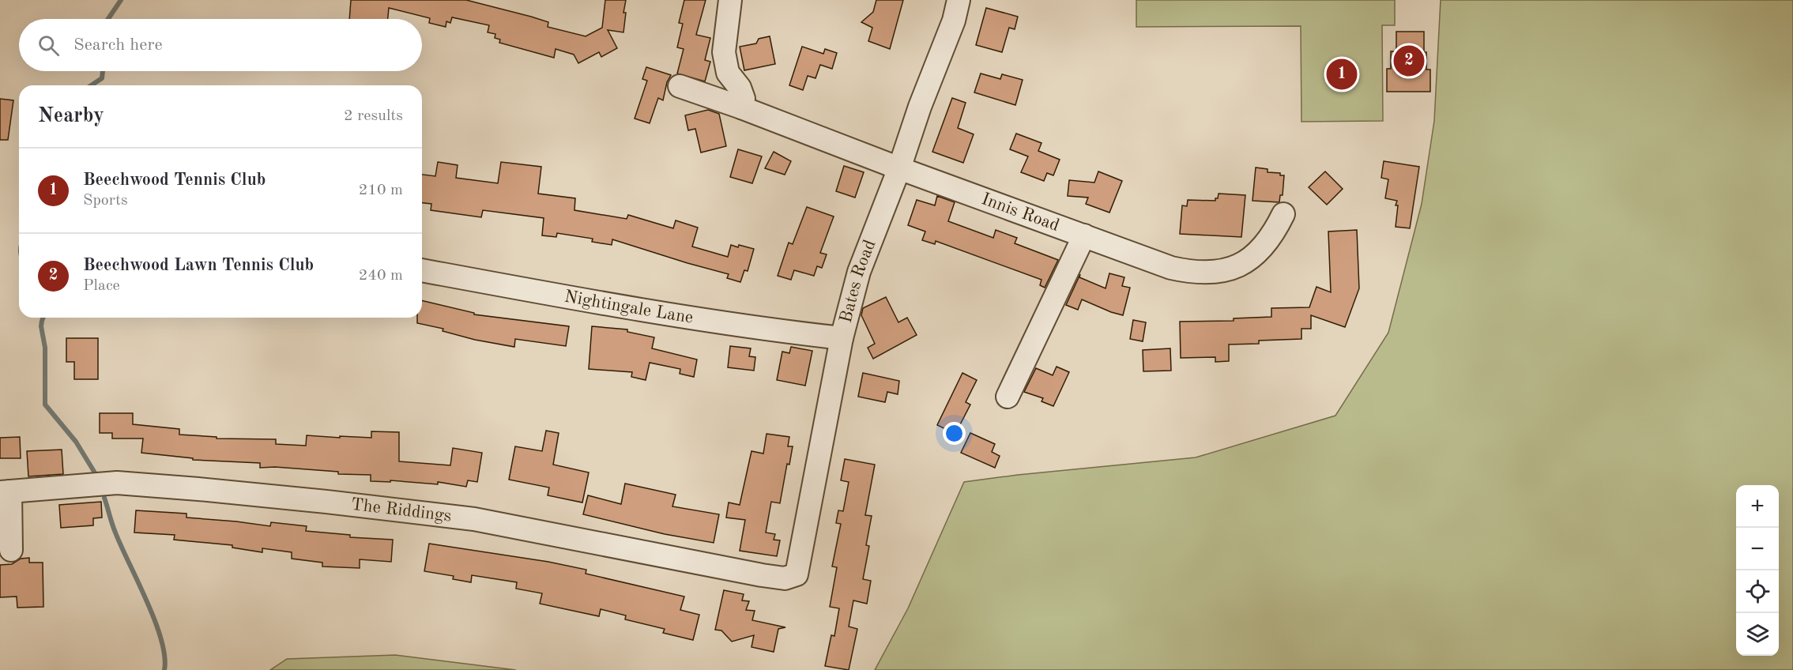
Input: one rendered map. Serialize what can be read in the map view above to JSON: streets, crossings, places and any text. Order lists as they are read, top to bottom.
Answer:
{
  "streets": {
    "street": [
      "Innis Road",
      "Bates Road",
      "Nightingale Lane",
      "The Riddings"
    ]
  },
  "crossings": [
    ["Innis Road", "Bates Road"],
    ["Bates Road", "Nightingale Lane"],
    ["Bates Road", "The Riddings"]
  ],
  "page": {
    "search": "Search here",
    "pins": ["2", "1"],
    "heading": ["Nearby", "2 results"],
    "list": [
      {
        "mark": "1",
        "name": "Beechwood Tennis Club",
        "note": "Sports",
        "value": "210 m"
      },
      {
        "mark": "2",
        "name": "Beechwood Lawn Tennis Club",
        "note": "Place",
        "value": "240 m"
      }
    ],
    "map_buttons": ["+", "−"]
  }
}
